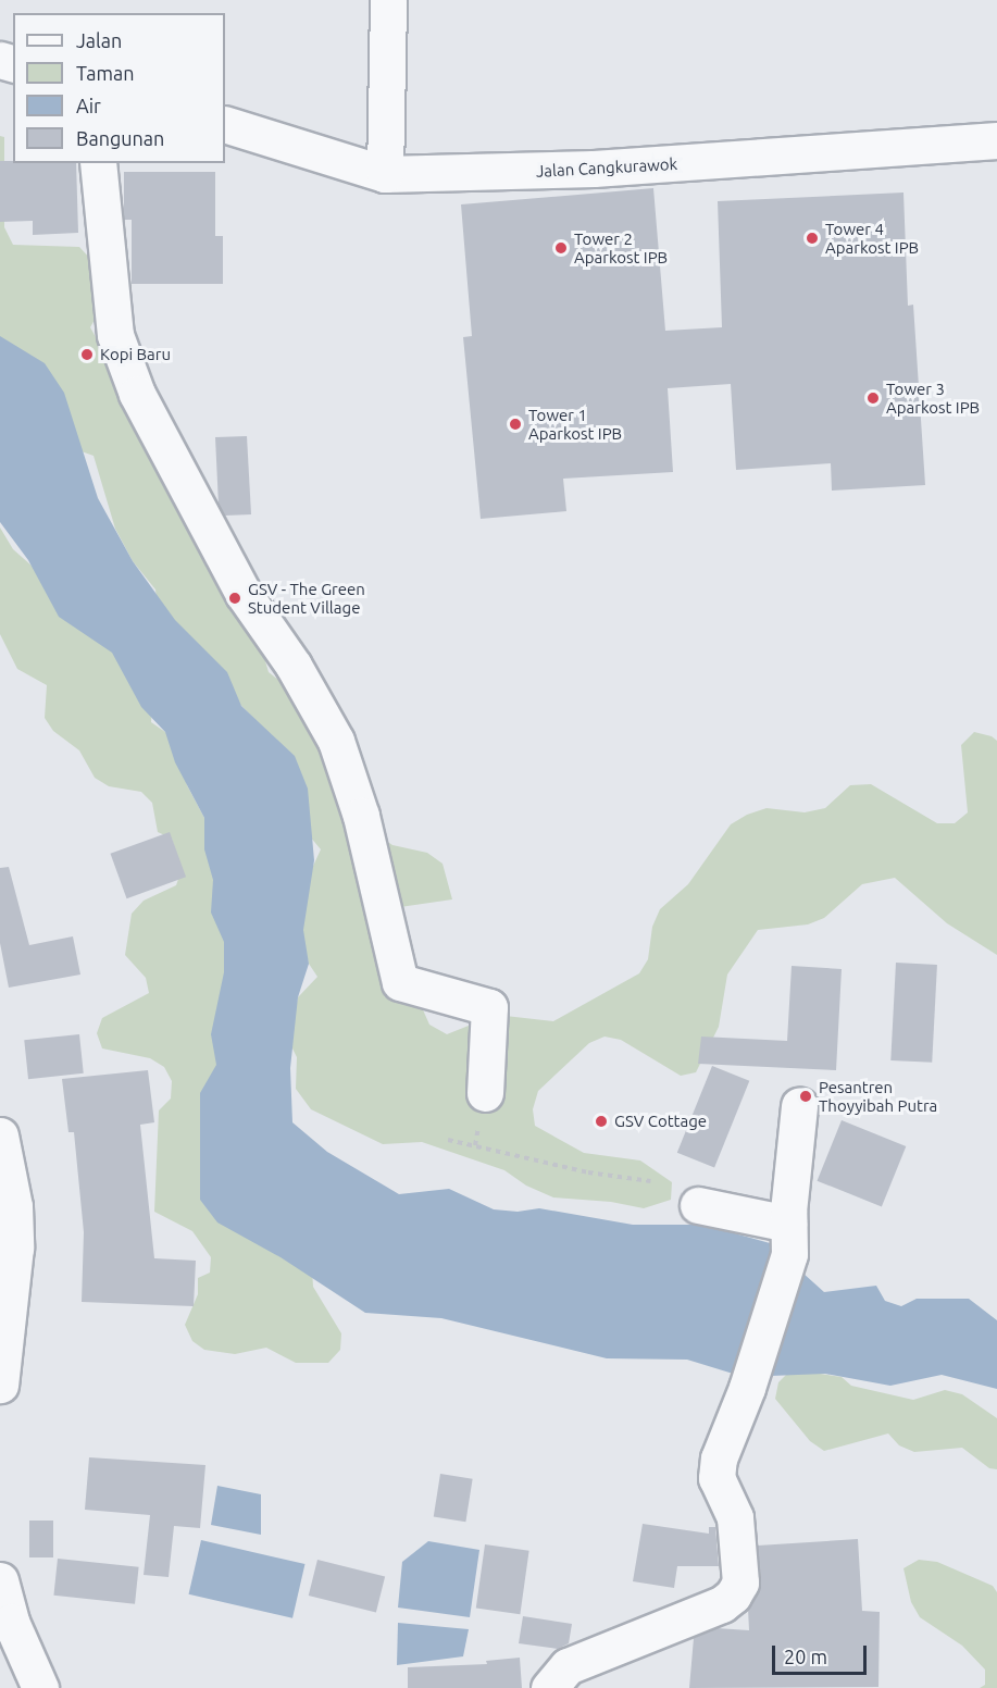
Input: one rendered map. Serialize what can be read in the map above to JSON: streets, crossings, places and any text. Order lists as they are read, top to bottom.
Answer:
{
  "streets": {
    "street": ["Jalan Cangkurawok"]
  },
  "places": [
    "Tower 4 Aparkost IPB",
    "Tower 2 Aparkost IPB",
    "Kopi Baru",
    "Tower 3 Aparkost IPB",
    "Tower 1 Aparkost IPB",
    "GSV - The Green Student Village",
    "Pesantren Thoyyibah Putra",
    "GSV Cottage"
  ],
  "legend": [
    "Jalan",
    "Taman",
    "Air",
    "Bangunan"
  ],
  "scale_bar": "20 m"
}
